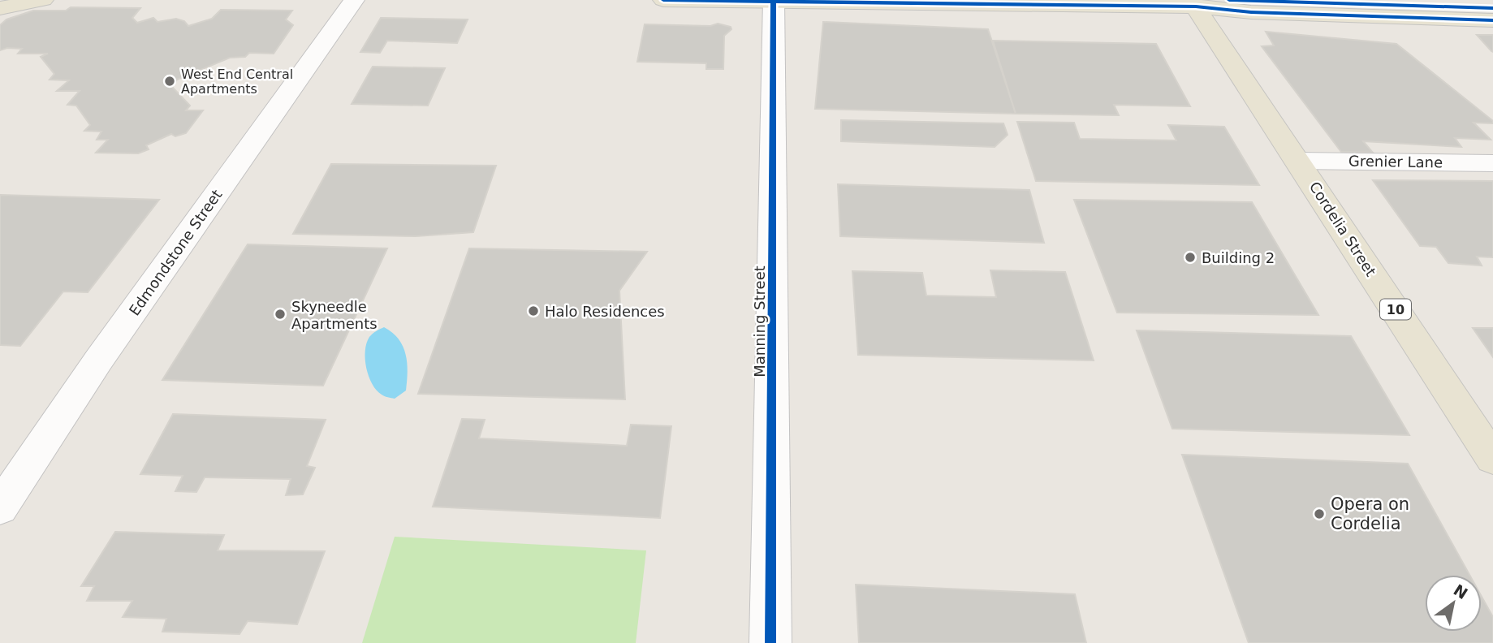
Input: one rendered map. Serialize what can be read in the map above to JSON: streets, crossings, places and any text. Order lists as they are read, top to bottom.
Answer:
{
  "streets": {
    "main road": ["Cordelia Street", "10"],
    "street": ["Grenier Lane", "Edmondstone Street", "Manning Street"]
  },
  "crossings": [
    ["Grenier Lane", "Cordelia Street"]
  ],
  "places": [
    "West End Central Apartments",
    "Building 2",
    "Halo Residences",
    "Skyneedle Apartments",
    "Opera on Cordelia"
  ],
  "north": "top right"
}
